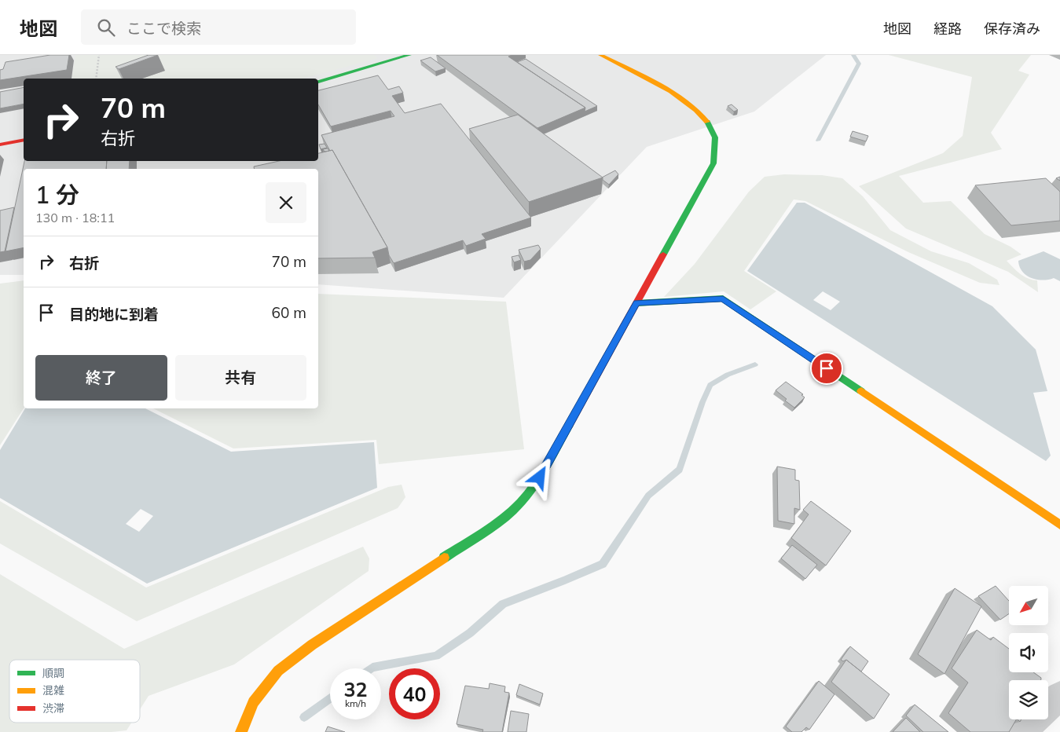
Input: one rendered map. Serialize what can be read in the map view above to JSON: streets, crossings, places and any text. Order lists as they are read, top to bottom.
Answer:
{
  "legend": ["順調", "混雑", "渋滞"],
  "north": "bottom left",
  "page": {
    "header": "地図",
    "search": "ここで検索",
    "nav": ["地図", "経路", "保存済み"],
    "turn": ["70 m", "右折"],
    "heading": ["1 分", "130 m · 18:11"],
    "list": [
      {
        "name": "右折",
        "value": "70 m"
      },
      {
        "name": "目的地に到着",
        "value": "60 m"
      }
    ],
    "buttons": ["終了", "共有"],
    "speed": "32 km/h",
    "limit": "40"
  }
}
